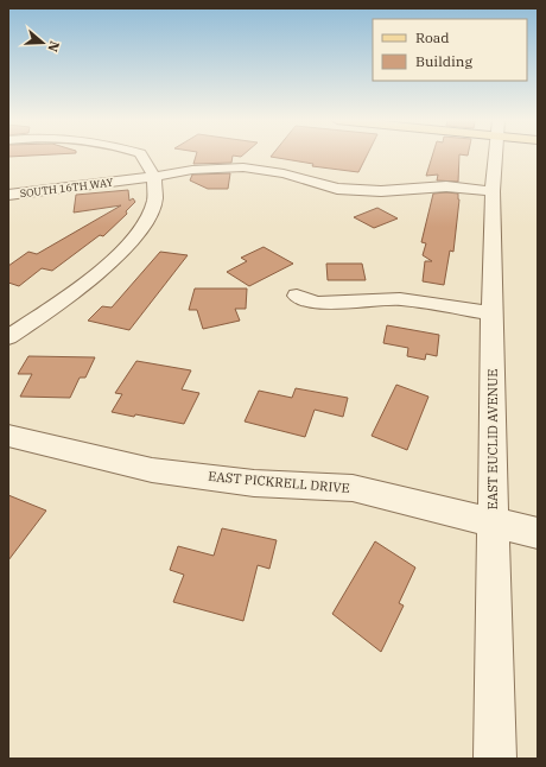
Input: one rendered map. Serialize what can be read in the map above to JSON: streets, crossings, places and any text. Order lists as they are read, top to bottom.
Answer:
{
  "streets": {
    "street": ["SOUTH 16TH WAY", "EAST EUCLID AVENUE", "EAST PICKRELL DRIVE"]
  },
  "crossings": [
    ["SOUTH 16TH WAY", "EAST EUCLID AVENUE"],
    ["EAST EUCLID AVENUE", "EAST PICKRELL DRIVE"]
  ],
  "legend": ["Road", "Building"],
  "north": "right"
}
